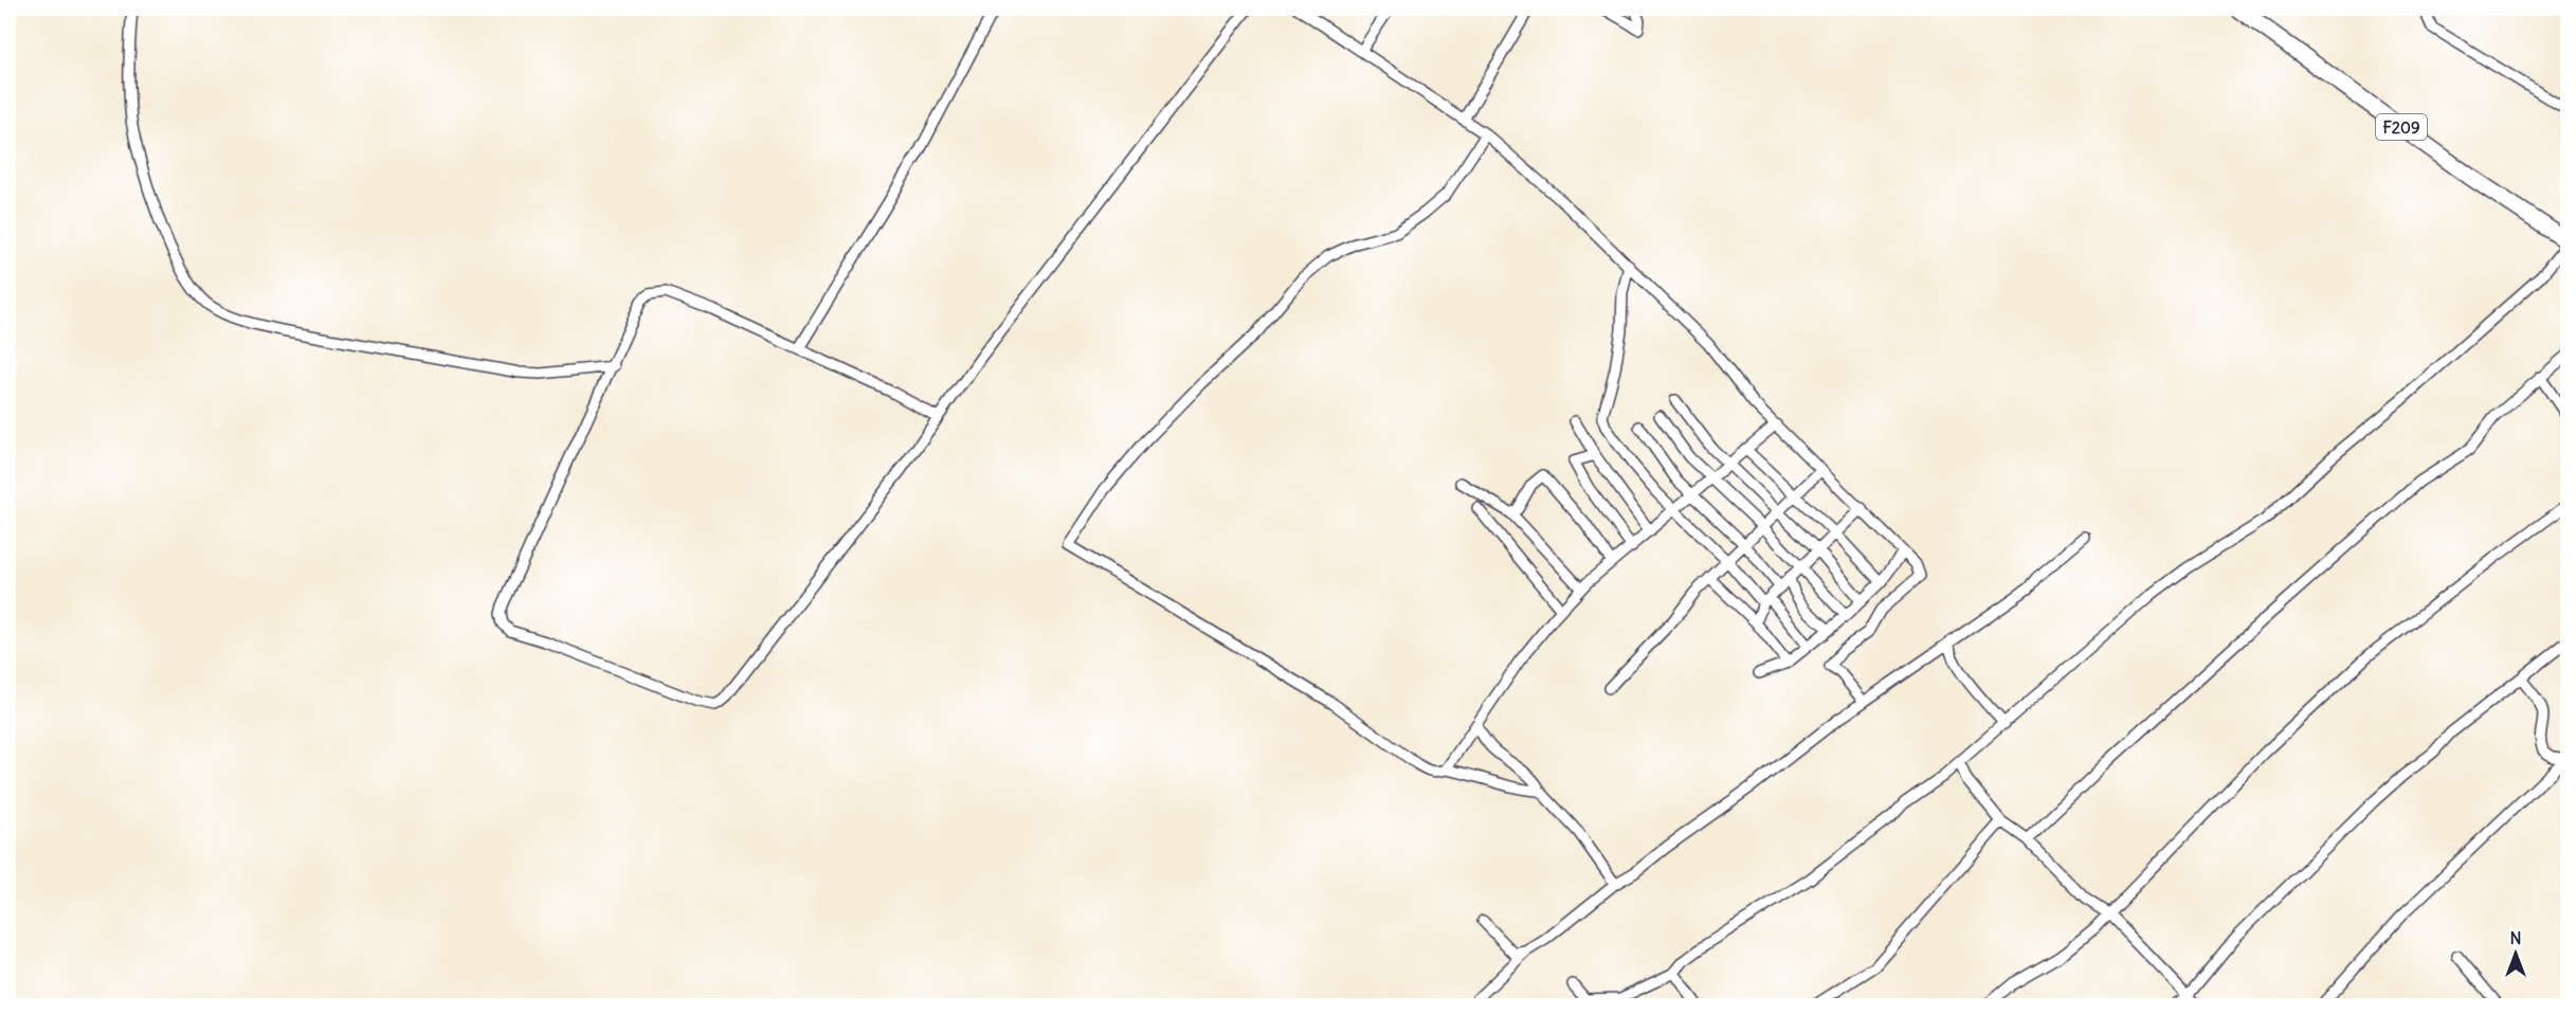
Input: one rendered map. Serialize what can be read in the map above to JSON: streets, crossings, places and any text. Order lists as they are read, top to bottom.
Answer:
{
  "streets": {
    "main road": ["F209"]
  },
  "north": "top"
}
